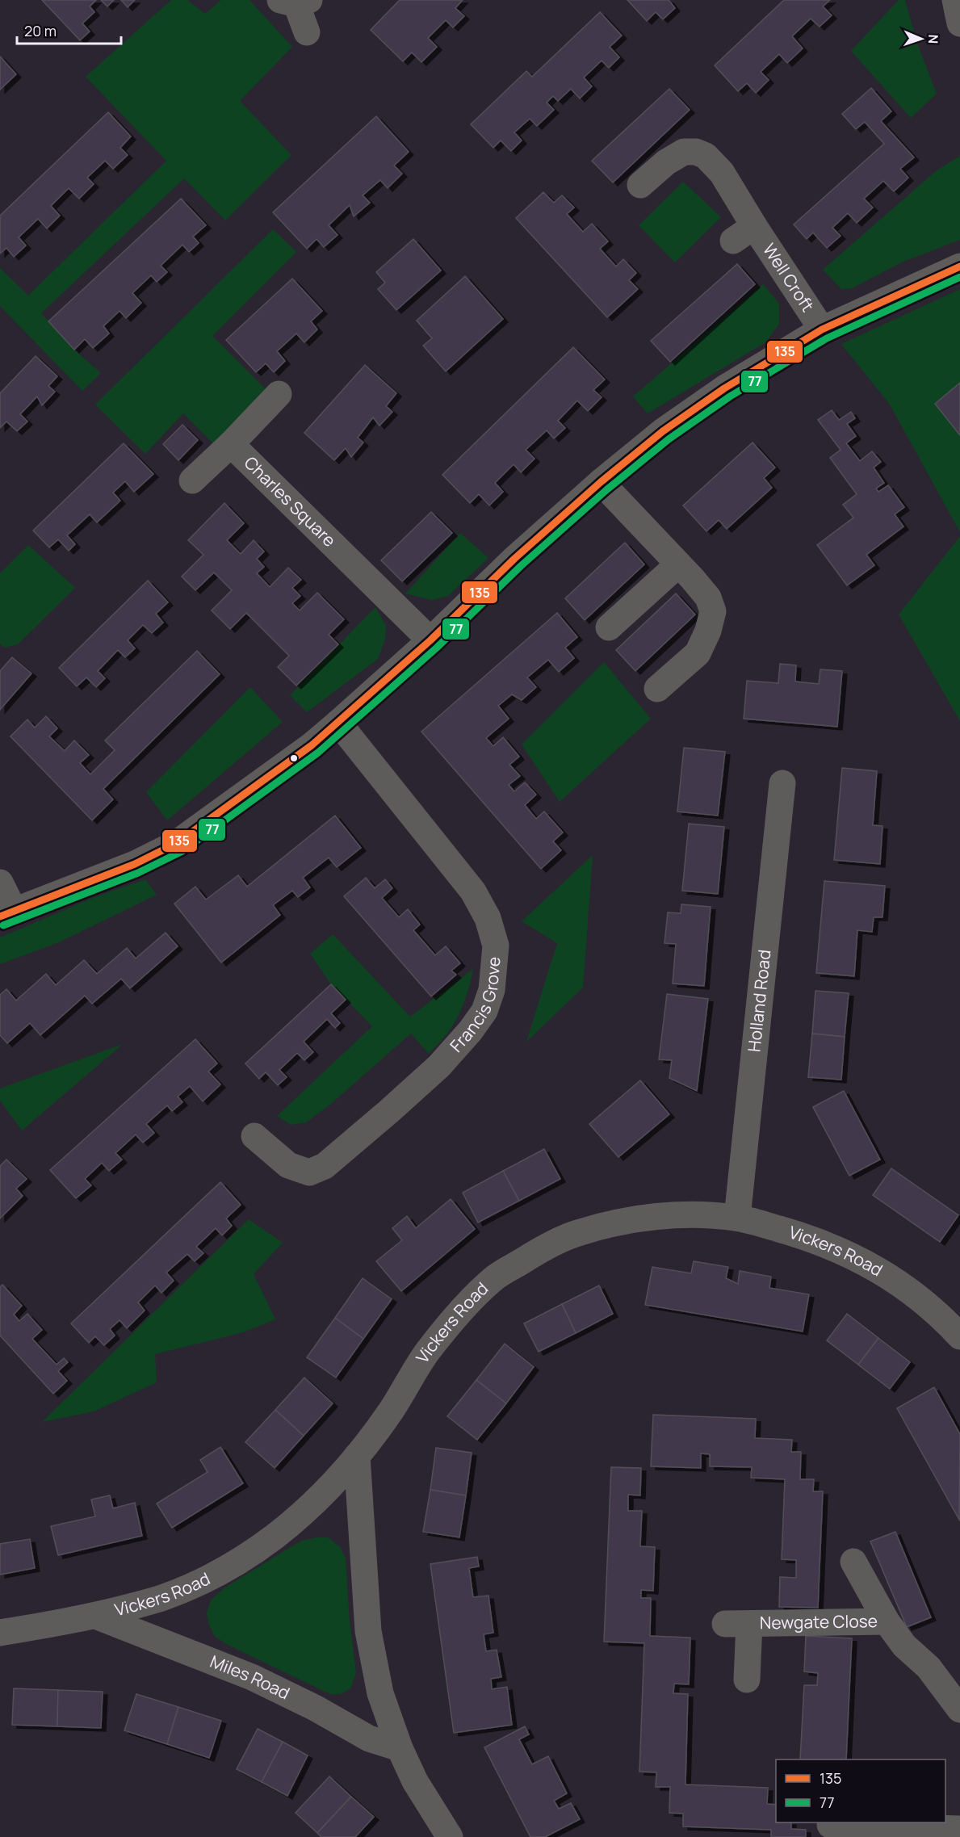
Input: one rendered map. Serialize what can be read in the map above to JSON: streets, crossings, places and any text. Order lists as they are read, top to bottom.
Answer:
{
  "streets": {
    "street": [
      "Well Croft",
      "Charles Square",
      "Holland Road",
      "Francis Grove",
      "Vickers Road",
      "Newgate Close",
      "Miles Road"
    ]
  },
  "crossings": [
    ["Holland Road", "Vickers Road"],
    ["Vickers Road", "Miles Road"]
  ],
  "lines": ["transit line 135", "transit line 77"],
  "legend": ["135", "77"],
  "scale_bar": "20 m",
  "north": "right"
}
